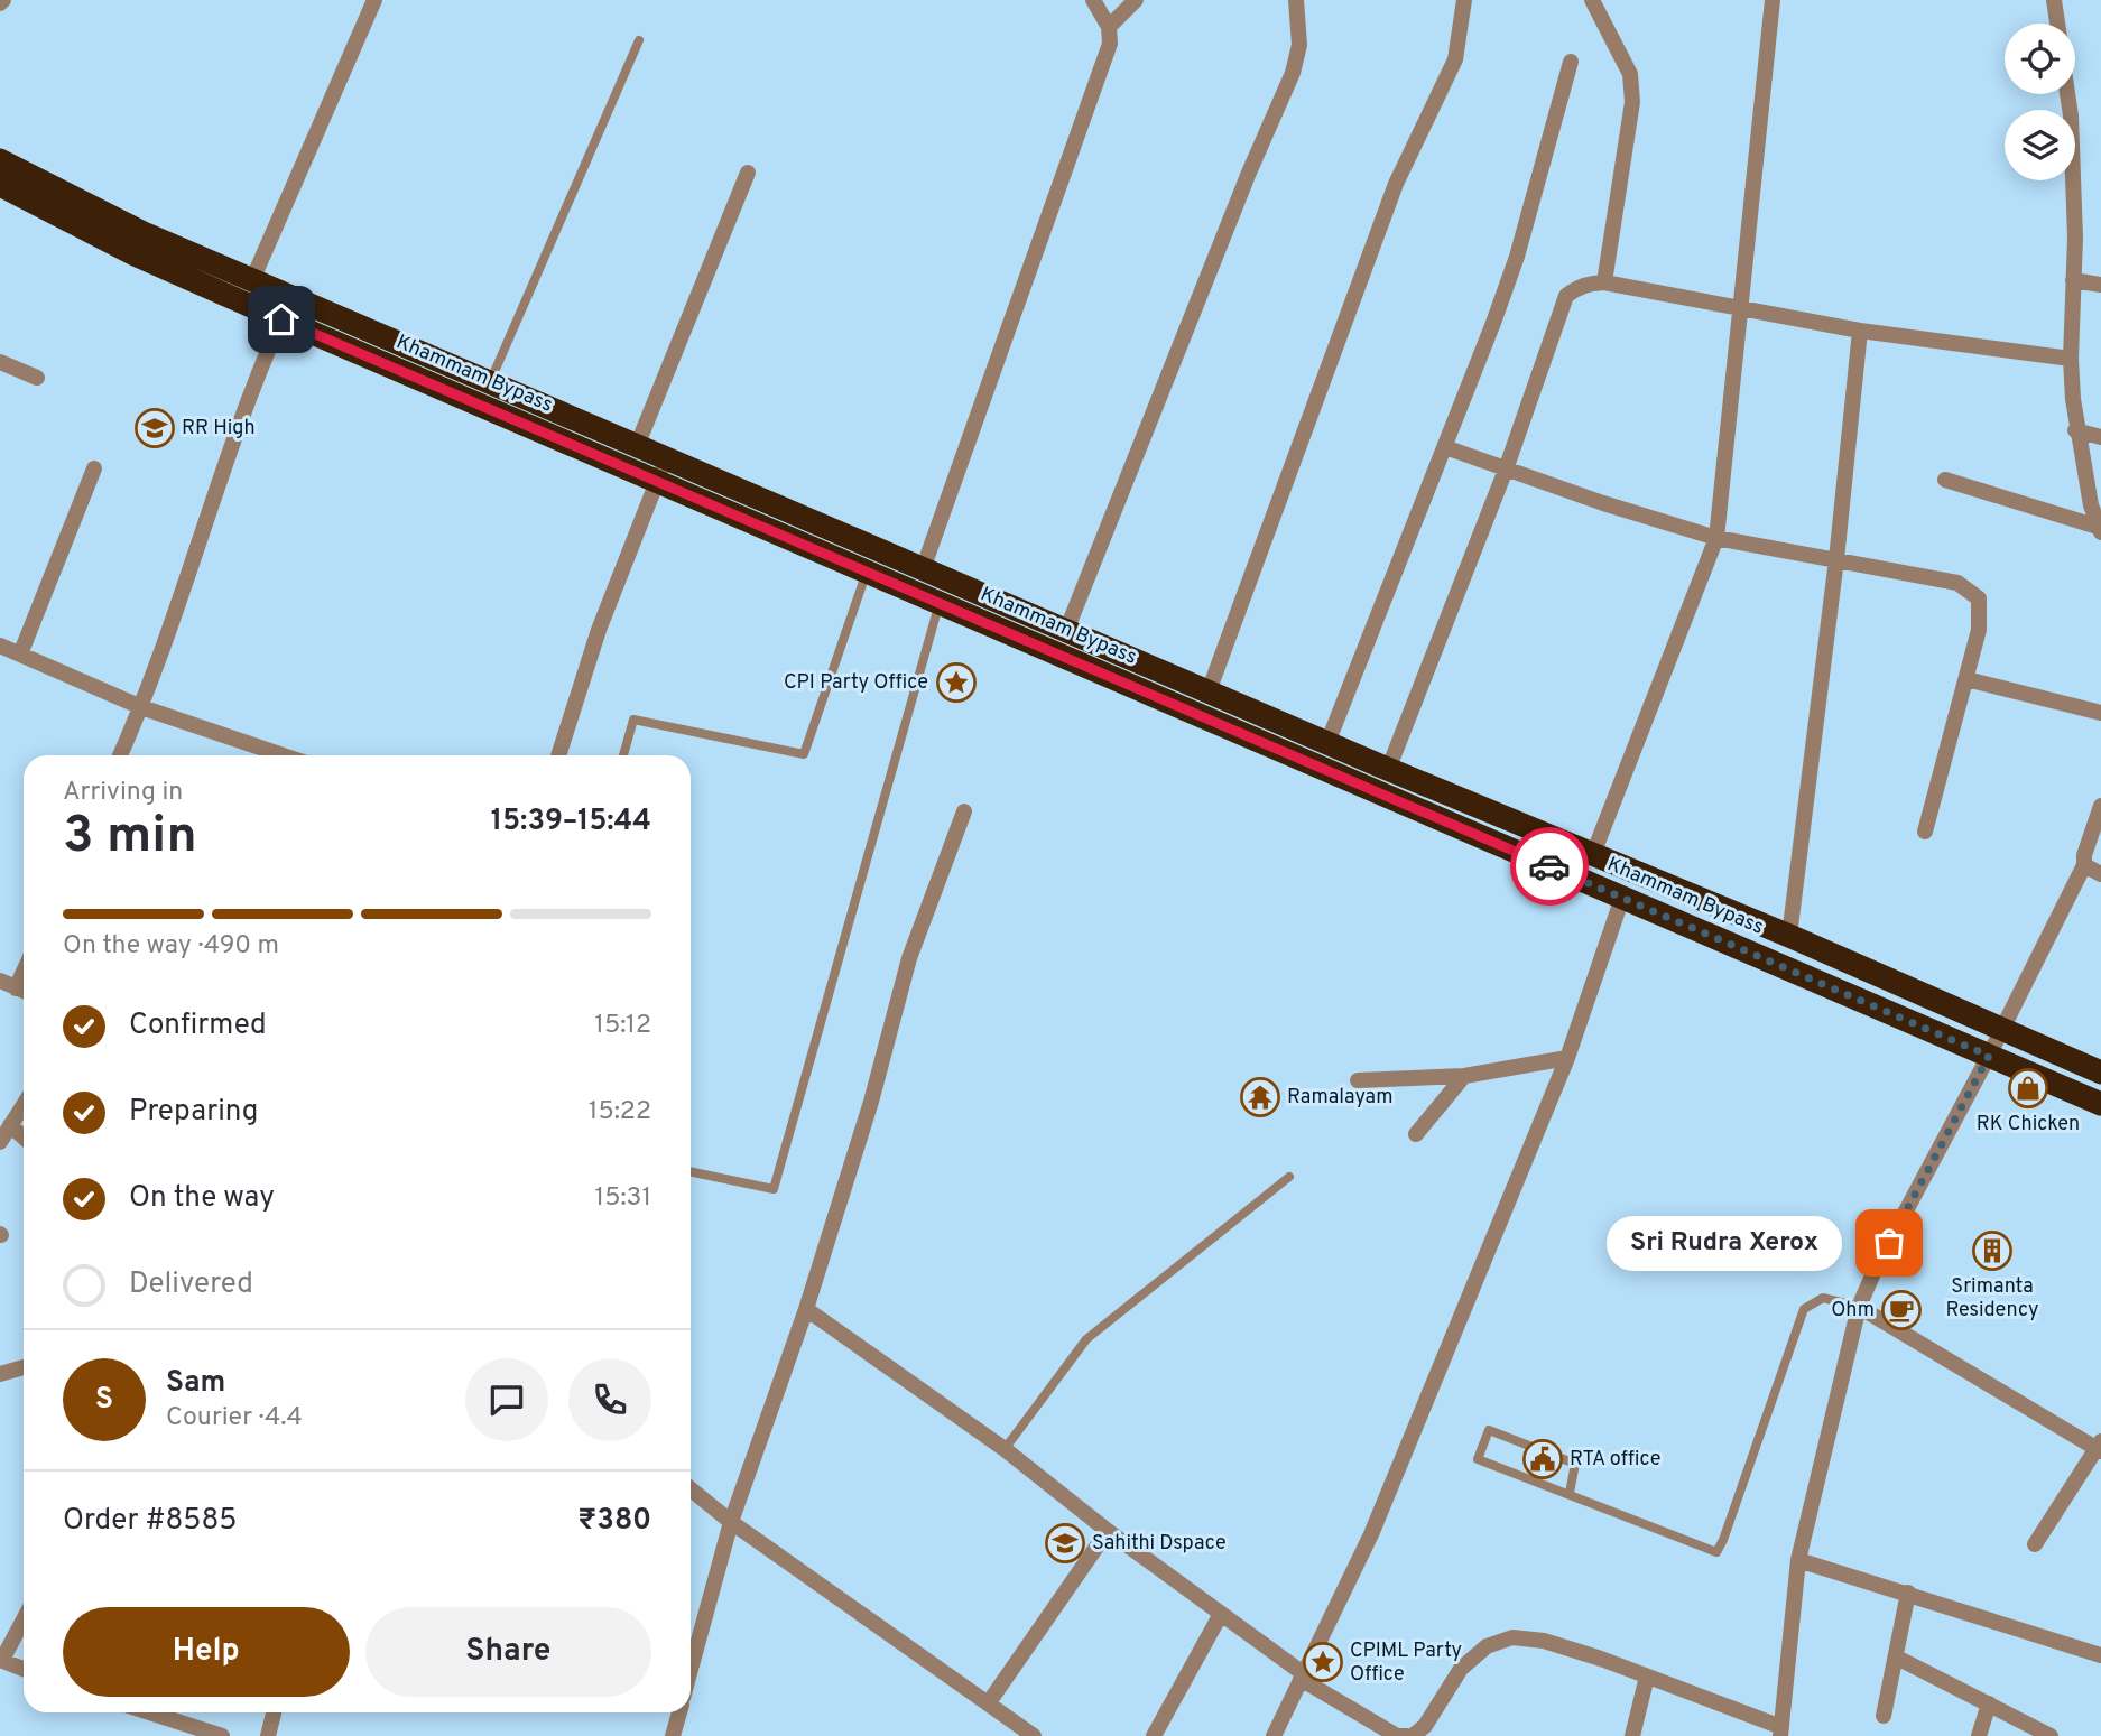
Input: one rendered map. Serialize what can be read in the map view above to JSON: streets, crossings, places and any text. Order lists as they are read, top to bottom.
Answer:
{
  "streets": {
    "highway": ["Khammam Bypass"]
  },
  "places": {
    "school or university": ["RR High", "Sahithi Dspace"],
    "place": ["CPI Party Office", "CPIML Party Office"],
    "shop": ["RK Chicken"],
    "temple": ["Ramalayam"],
    "other": ["Sri Rudra Xerox"],
    "building": ["Srimanta Residency"],
    "cafe": ["Ohm"],
    "public building": ["RTA office"]
  },
  "page": {
    "heading": ["3 min", "Arriving in", "15:39–15:44"],
    "panel": [
      "Sam",
      "Courier · 4.4",
      "Order #8585",
      "₹380"
    ],
    "bar": "On the way · 490 m",
    "list": [
      ["Confirmed", "15:12"],
      ["Preparing", "15:22"],
      ["On the way", "15:31"],
      "Delivered"
    ],
    "bubble": "Sri Rudra Xerox",
    "round": "S",
    "buttons": ["Help", "Share"]
  }
}
